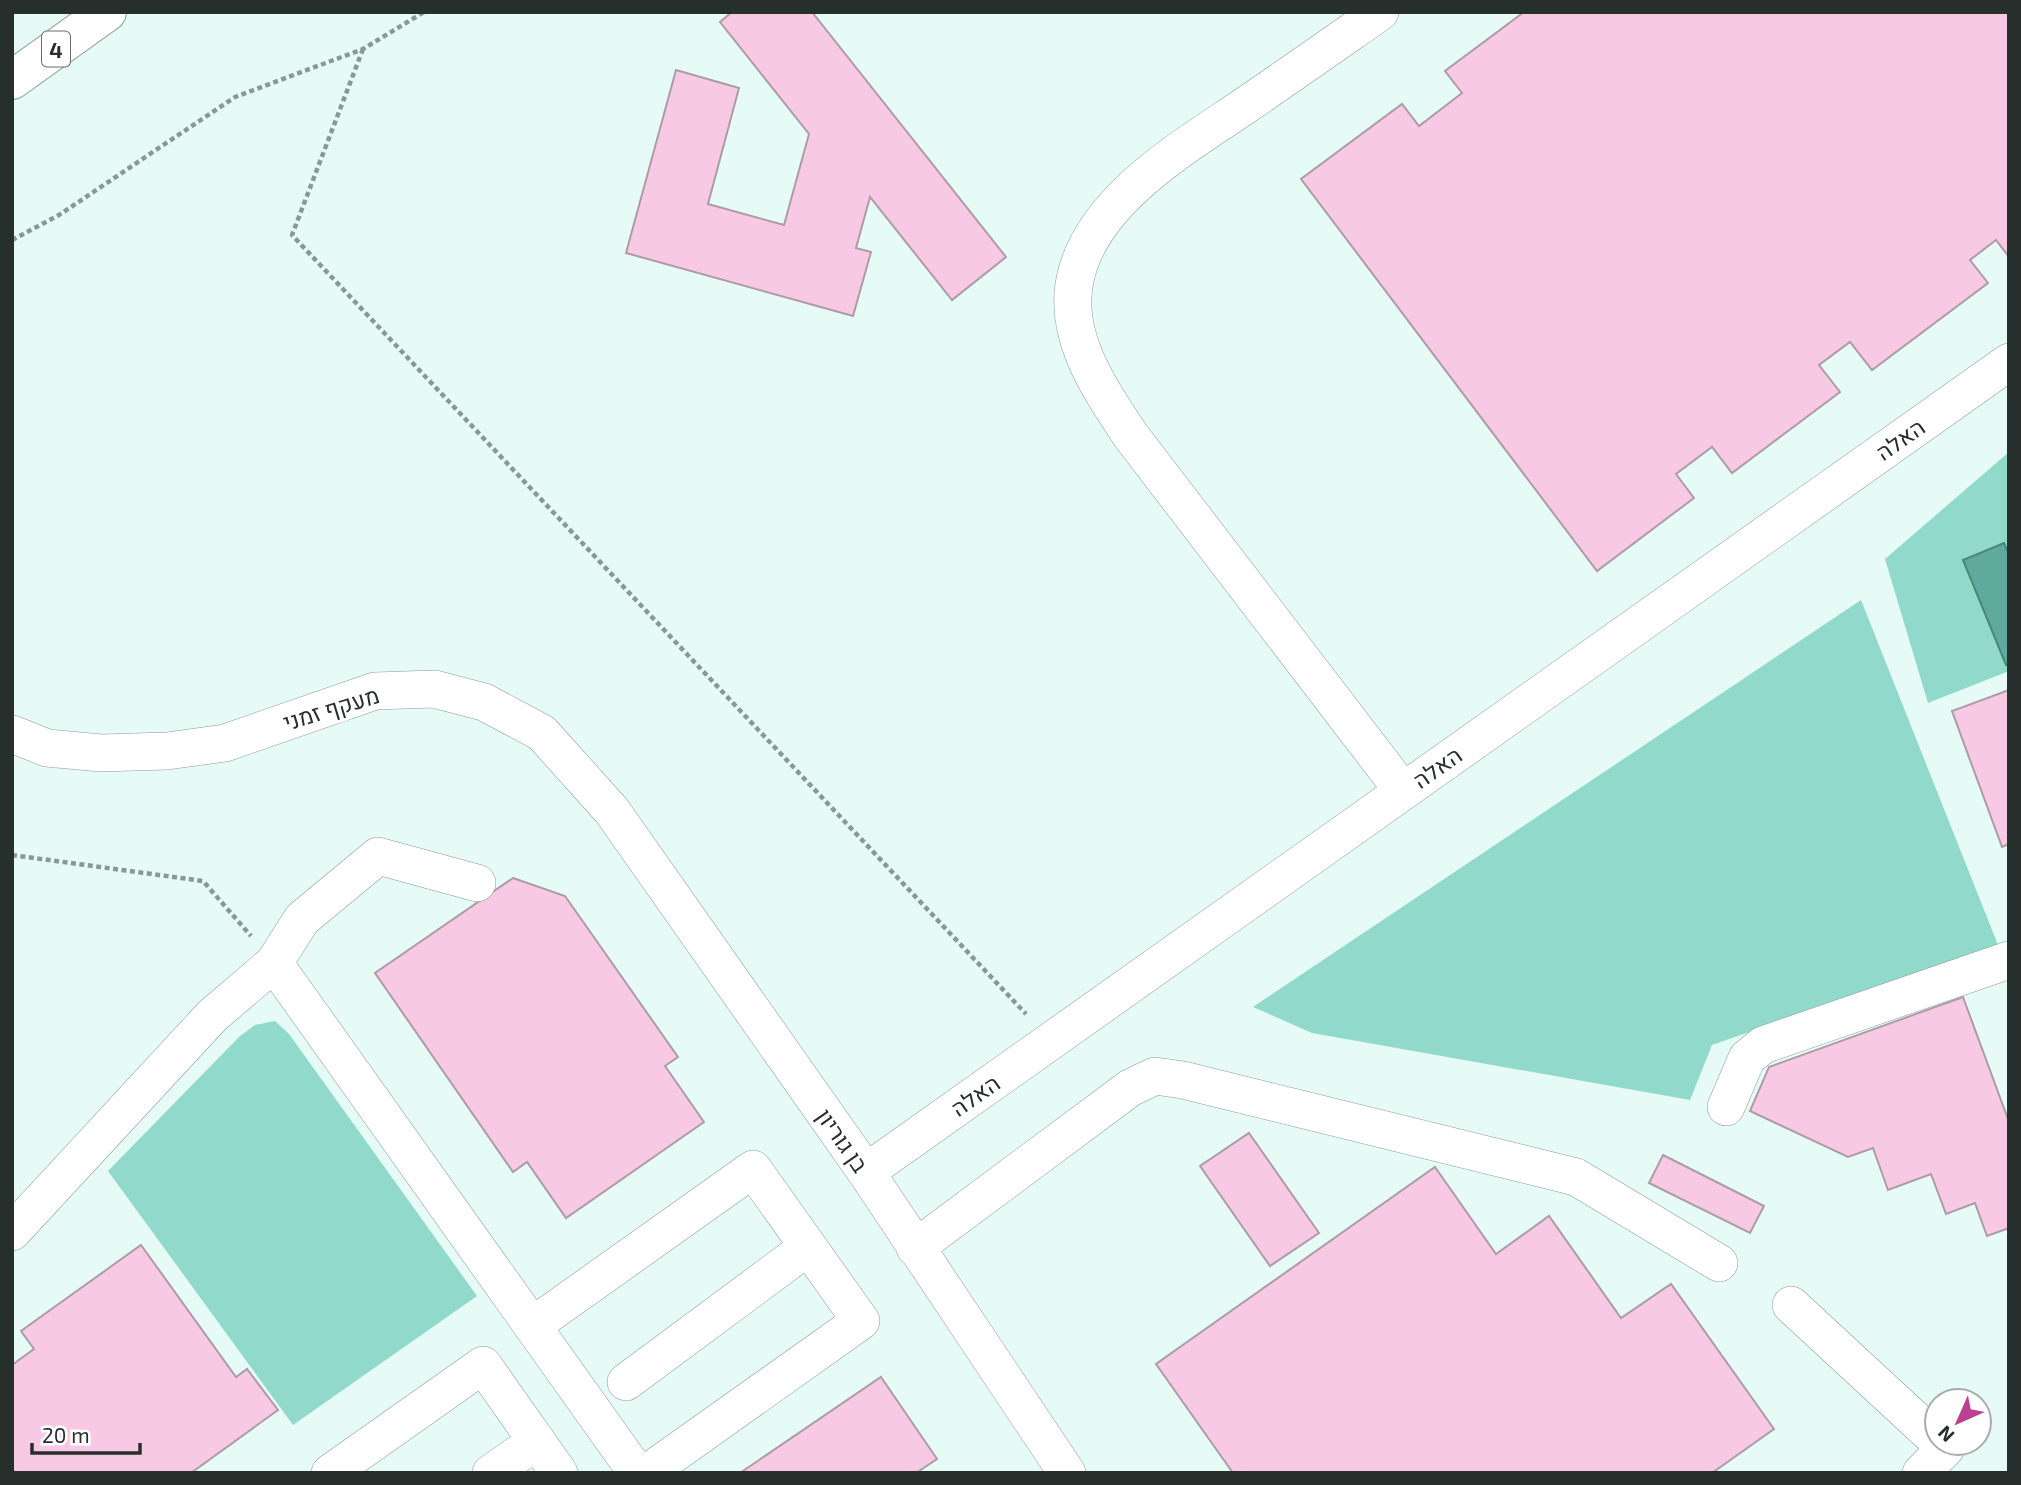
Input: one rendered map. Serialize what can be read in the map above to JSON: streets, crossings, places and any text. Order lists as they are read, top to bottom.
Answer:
{
  "streets": {
    "highway": ["4"],
    "street": ["האלה", "מעקף זמני", "בן גוריון"]
  },
  "crossings": [
    ["האלה", "בן גוריון"],
    ["מעקף זמני", "בן גוריון"]
  ],
  "scale_bar": "20 m",
  "north": "bottom left"
}
